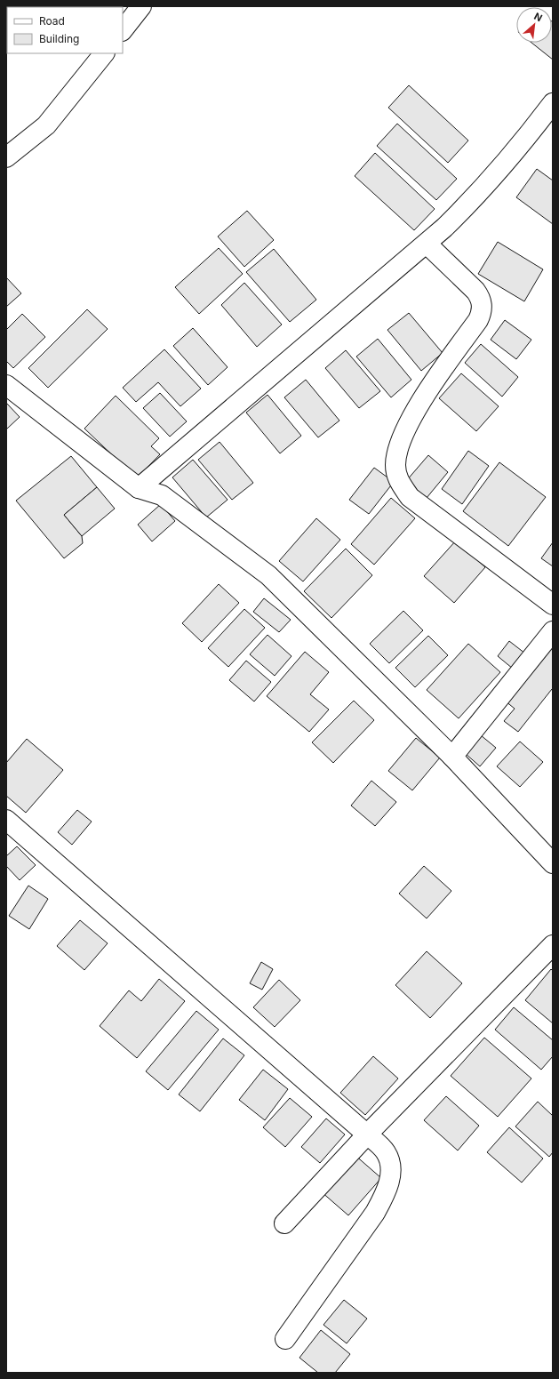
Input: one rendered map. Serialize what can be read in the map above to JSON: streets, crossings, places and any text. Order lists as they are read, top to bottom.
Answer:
{
  "legend": ["Road", "Building"],
  "north": "top right"
}
